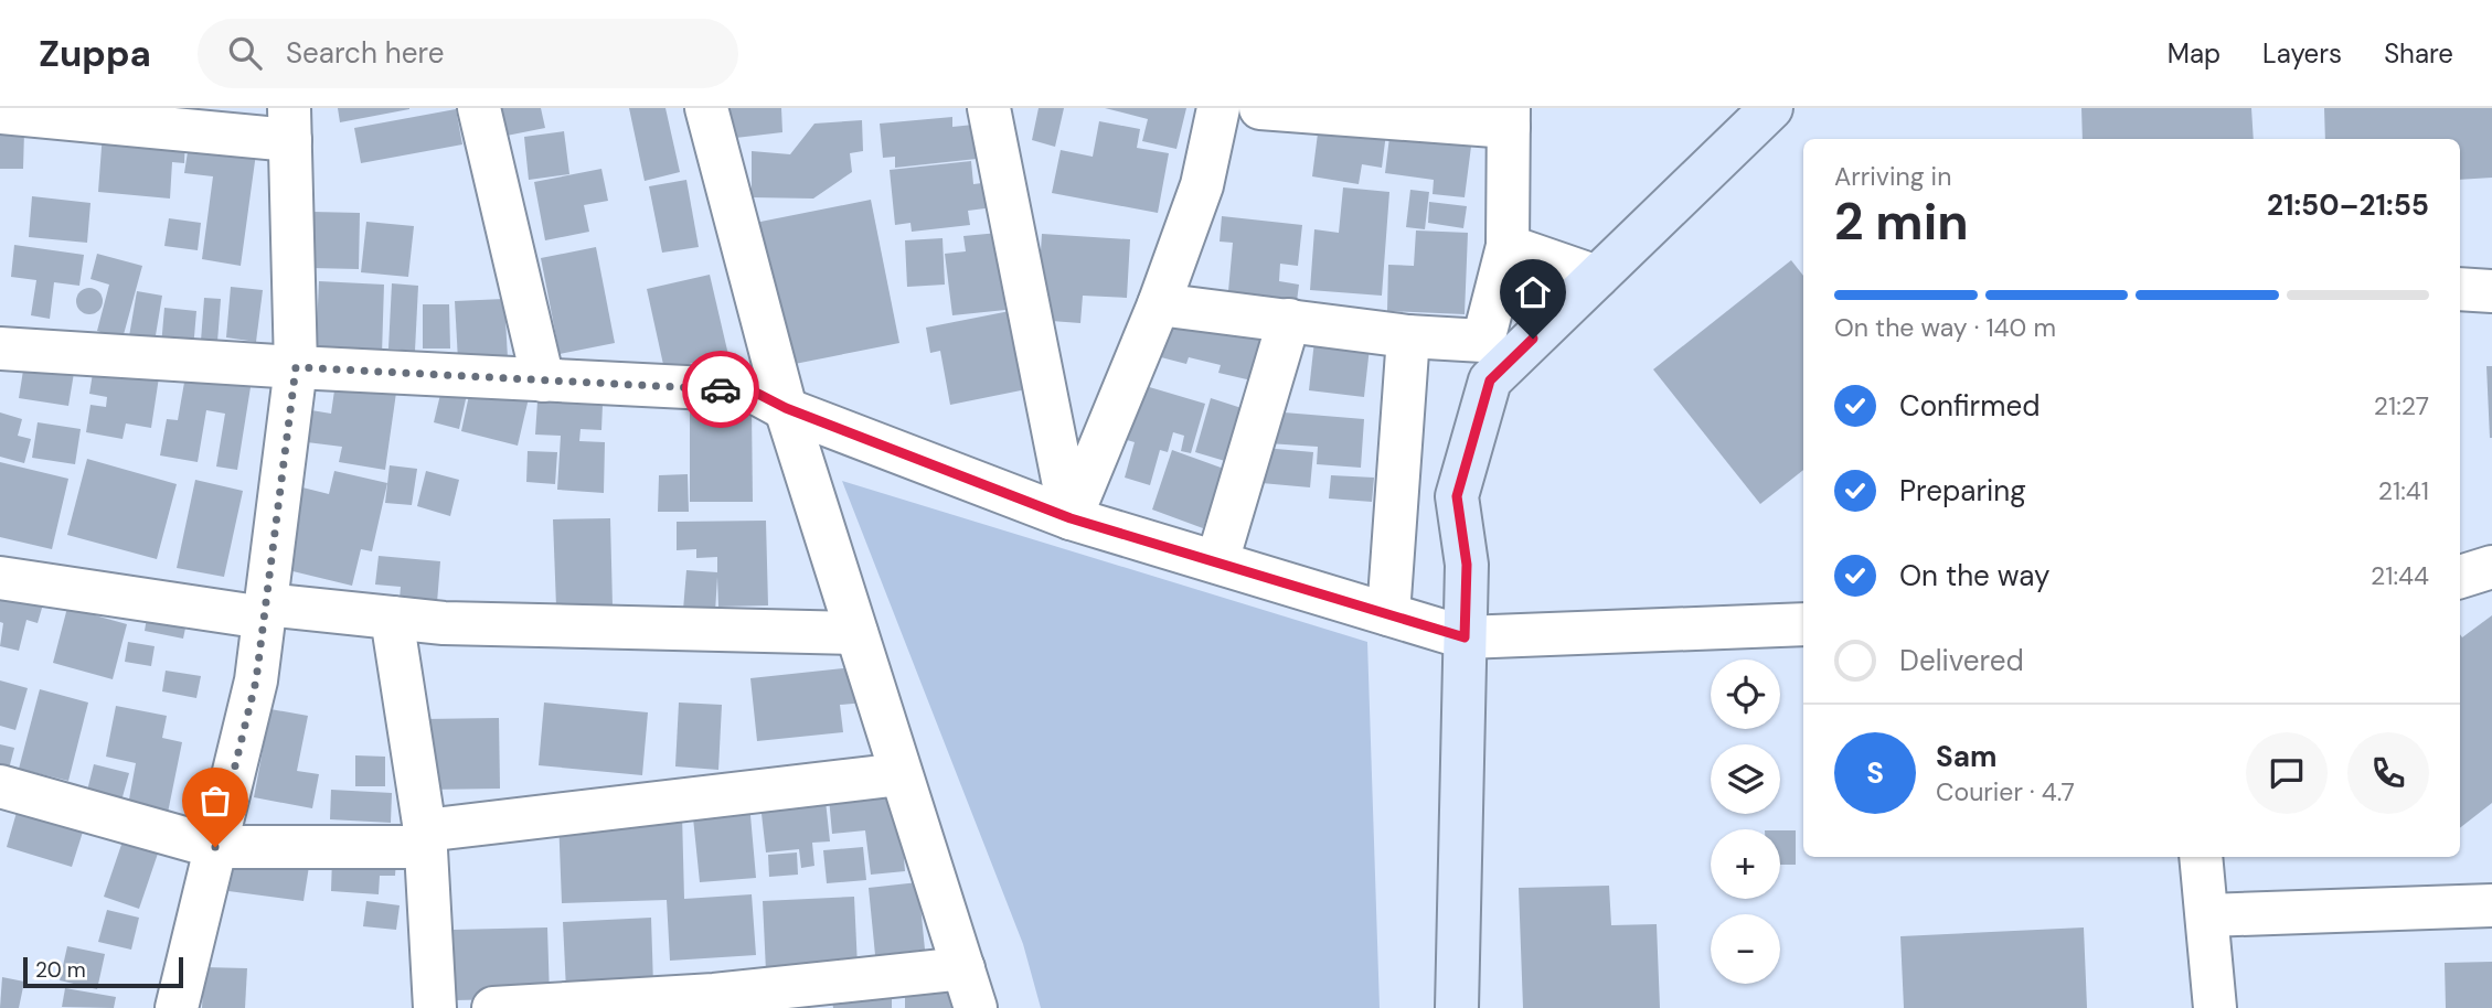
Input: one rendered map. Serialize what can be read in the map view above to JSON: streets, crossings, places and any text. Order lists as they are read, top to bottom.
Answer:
{
  "scale_bar": "20 m",
  "page": {
    "header": "Zuppa",
    "search": "Search here",
    "nav": ["Map", "Layers", "Share"],
    "heading": ["2 min", "Arriving in", "21:50–21:55"],
    "panel": ["Sam", "Courier · 4.7"],
    "bar": "On the way · 140 m",
    "list": [
      ["Confirmed", "21:27"],
      ["Preparing", "21:41"],
      ["On the way", "21:44"],
      "Delivered"
    ],
    "map_buttons": ["+", "−"],
    "round": "S",
    "scale": "20 m"
  }
}
